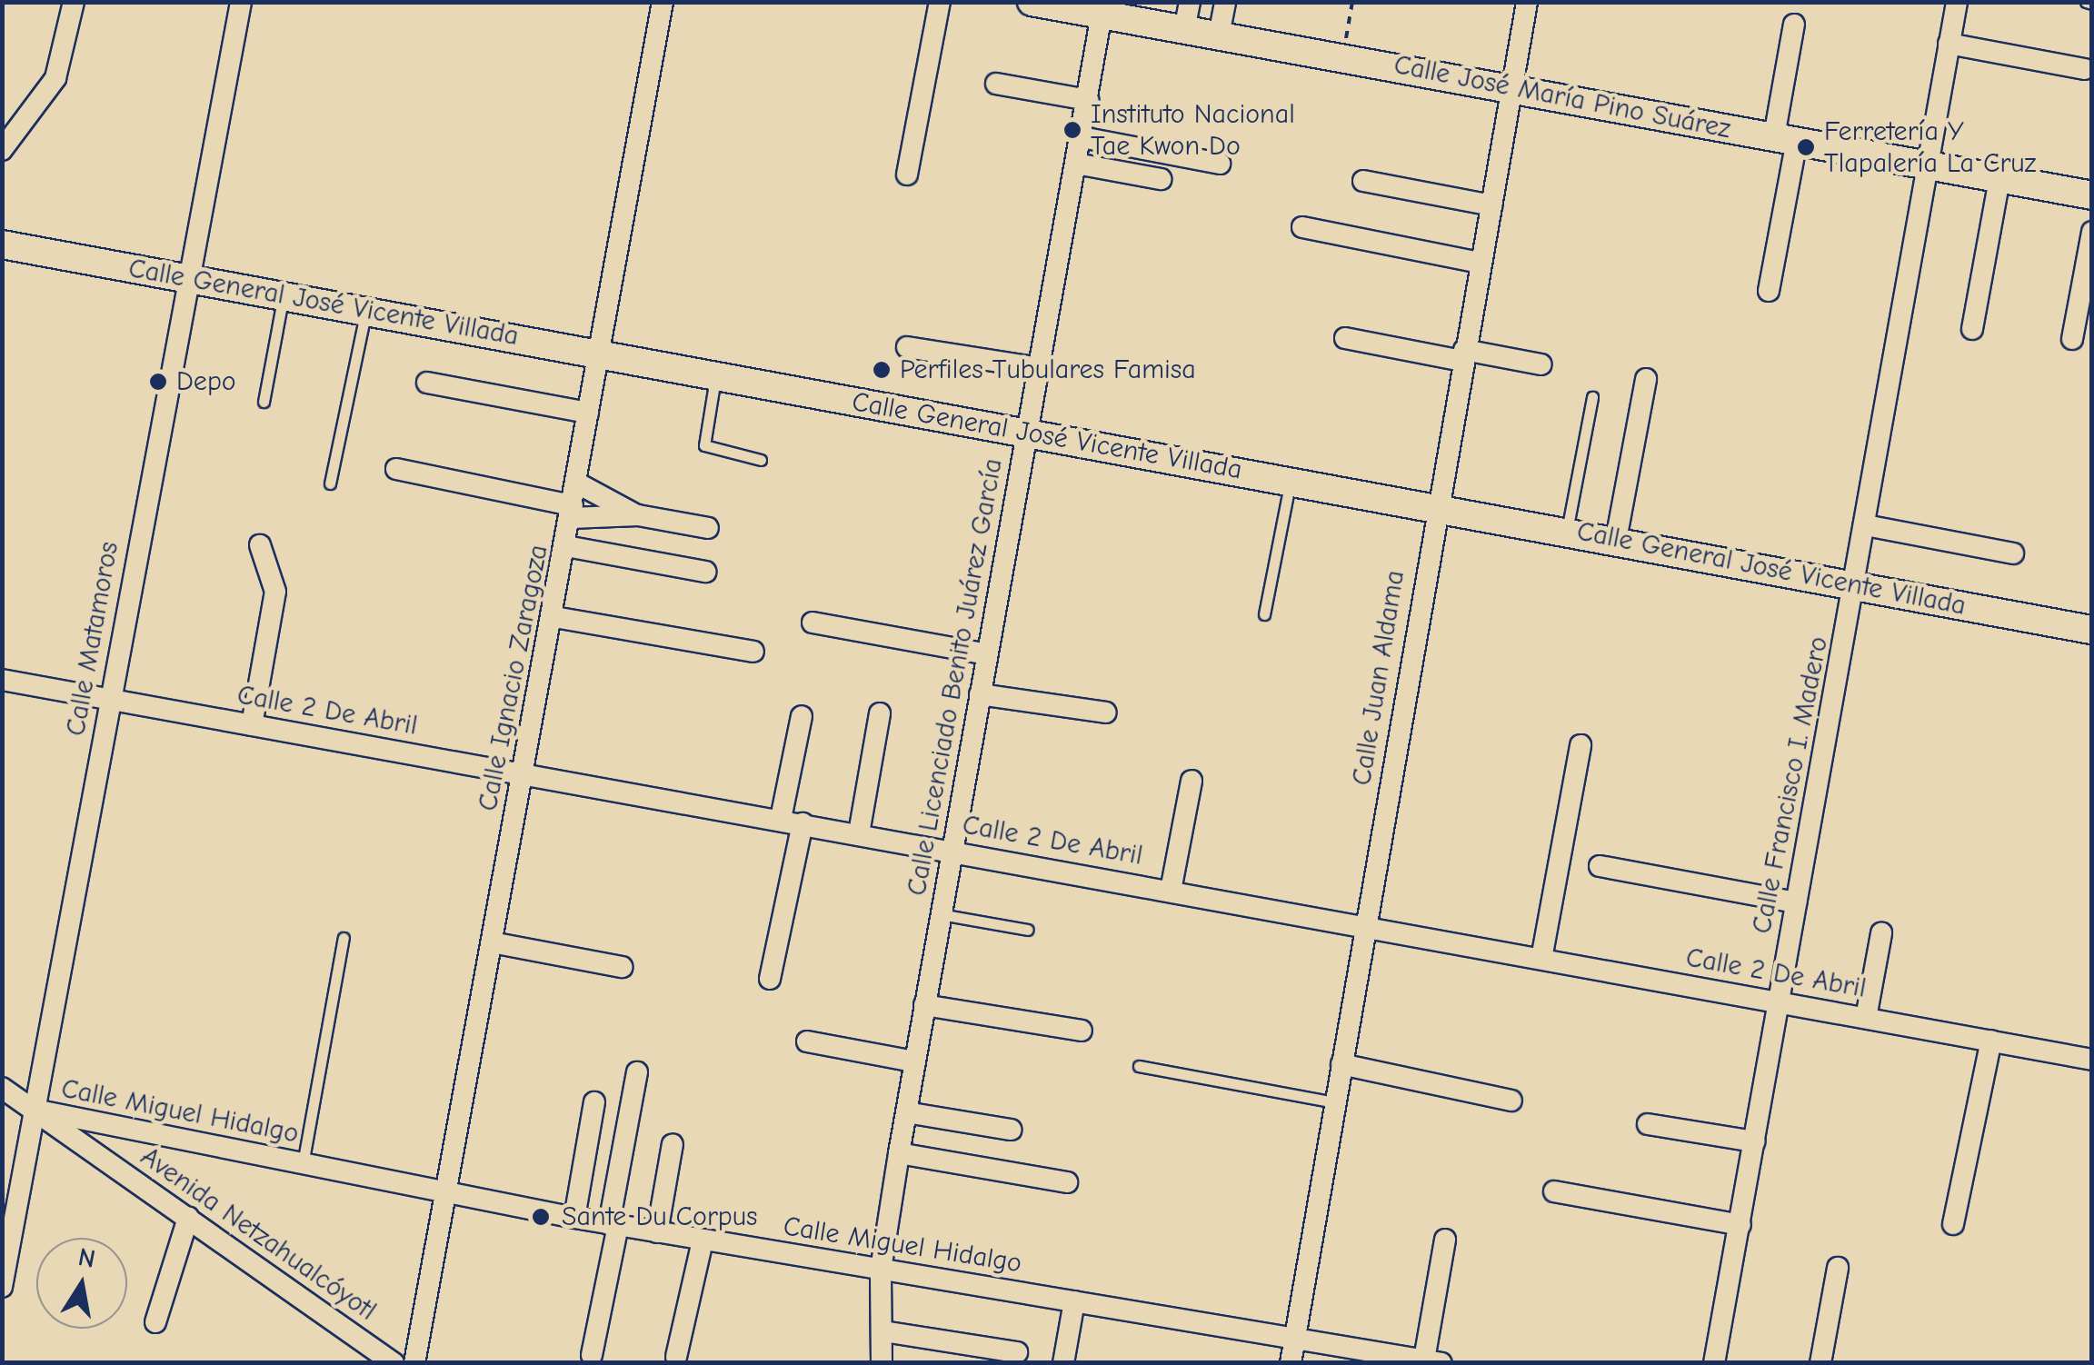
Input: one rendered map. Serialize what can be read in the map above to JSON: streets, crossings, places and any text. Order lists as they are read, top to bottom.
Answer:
{
  "streets": {
    "main road": ["Calle José María Pino Suárez", "Calle General José Vicente Villada"],
    "street": [
      "Calle Matamoros",
      "Calle Licenciado Benito Juárez García",
      "Calle Ignacio Zaragoza",
      "Calle Juan Aldama",
      "Calle 2 De Abril",
      "Calle Francisco I. Madero",
      "Calle Miguel Hidalgo",
      "Avenida Netzahualcóyotl"
    ]
  },
  "crossings": [
    ["Calle José María Pino Suárez", "Calle Licenciado Benito Juárez García"],
    ["Calle José María Pino Suárez", "Calle Juan Aldama"],
    ["Calle José María Pino Suárez", "Calle Francisco I. Madero"],
    ["Calle General José Vicente Villada", "Calle Matamoros"],
    ["Calle General José Vicente Villada", "Calle Licenciado Benito Juárez García"],
    ["Calle General José Vicente Villada", "Calle Ignacio Zaragoza"],
    ["Calle General José Vicente Villada", "Calle Juan Aldama"],
    ["Calle General José Vicente Villada", "Calle Francisco I. Madero"],
    ["Calle Matamoros", "Calle 2 De Abril"],
    ["Calle Matamoros", "Calle Miguel Hidalgo"],
    ["Calle Matamoros", "Avenida Netzahualcóyotl"],
    ["Calle Licenciado Benito Juárez García", "Calle 2 De Abril"],
    ["Calle Licenciado Benito Juárez García", "Calle Miguel Hidalgo"],
    ["Calle Ignacio Zaragoza", "Calle 2 De Abril"],
    ["Calle Ignacio Zaragoza", "Calle Miguel Hidalgo"],
    ["Calle Juan Aldama", "Calle 2 De Abril"],
    ["Calle Juan Aldama", "Calle Miguel Hidalgo"],
    ["Calle 2 De Abril", "Calle Francisco I. Madero"],
    ["Calle Miguel Hidalgo", "Avenida Netzahualcóyotl"]
  ],
  "places": [
    "Instituto Nacional Tae Kwon Do",
    "Ferretería Y Tlapalería La Cruz",
    "Perfiles Tubulares Famisa",
    "Depo",
    "Sante Du Corpus"
  ],
  "north": "top"
}
